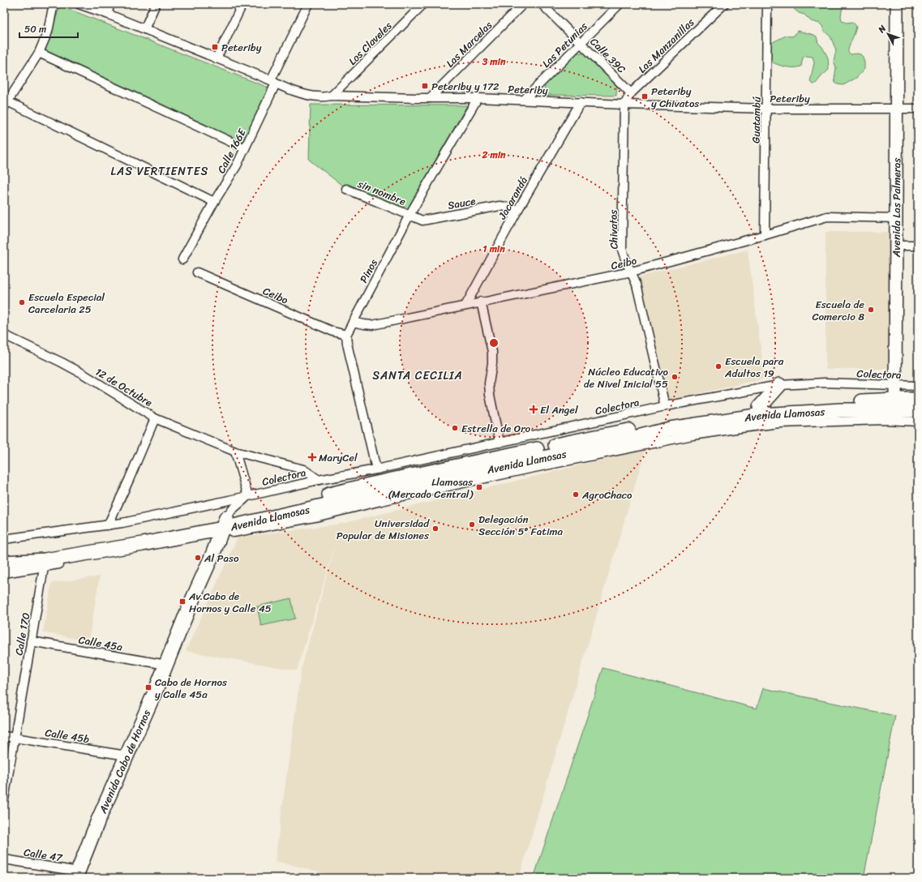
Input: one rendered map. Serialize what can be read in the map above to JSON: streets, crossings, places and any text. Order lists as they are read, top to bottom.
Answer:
{
  "streets": {
    "main road": ["Avenida Las Palmeras", "Avenida Llamosas", "Avenida Cabo de Hornos"],
    "street": [
      "Los Claveles",
      "Las Marcelas",
      "Las Petunias",
      "Las Manzanillas",
      "Calle 39C",
      "Peteriby",
      "Guatambú",
      "Calle 166E",
      "sin nombre",
      "Jacarandá",
      "Sauce",
      "Chivatos",
      "Ceibo",
      "Pinos",
      "Colectora",
      "12 de Octubre",
      "Calle 170",
      "Calle 45a",
      "Calle 45b",
      "Calle 47"
    ]
  },
  "crossings": [
    ["Los Claveles", "Peteriby"],
    ["Las Marcelas", "Peteriby"],
    ["Las Petunias", "Calle 39C"],
    ["Las Petunias", "Peteriby"],
    ["Las Manzanillas", "Calle 39C"],
    ["Las Manzanillas", "Peteriby"],
    ["Las Manzanillas", "Chivatos"],
    ["Peteriby", "Guatambú"],
    ["Peteriby", "Calle 166E"],
    ["Peteriby", "Jacarandá"],
    ["Peteriby", "Avenida Las Palmeras"],
    ["Peteriby", "Chivatos"],
    ["Peteriby", "Pinos"],
    ["Guatambú", "Ceibo"],
    ["sin nombre", "Sauce"],
    ["sin nombre", "Pinos"],
    ["Jacarandá", "Sauce"],
    ["Jacarandá", "Ceibo"],
    ["Sauce", "Pinos"],
    ["Avenida Las Palmeras", "Ceibo"],
    ["Avenida Las Palmeras", "Colectora"],
    ["Avenida Las Palmeras", "Avenida Llamosas"],
    ["Chivatos", "Ceibo"],
    ["Chivatos", "Colectora"],
    ["Ceibo", "Pinos"],
    ["Colectora", "12 de Octubre"],
    ["Colectora", "Avenida Llamosas"],
    ["Colectora", "Avenida Cabo de Hornos"],
    ["Avenida Llamosas", "Avenida Cabo de Hornos"],
    ["Calle 170", "Calle 45a"],
    ["Calle 170", "Calle 45b"],
    ["Calle 45a", "Avenida Cabo de Hornos"],
    ["Calle 45b", "Avenida Cabo de Hornos"],
    ["Avenida Cabo de Hornos", "Calle 47"]
  ],
  "districts": ["LAS VERTIENTES", "SANTA CECILIA"],
  "places": {
    "transit": [
      "Peteriby",
      "Peteriby y 172",
      "Peteriby y Chivatos",
      "Llamosas (Mercado Central)",
      "Av.Cabo de Hornos y Calle 45",
      "Cabo de Hornos y Calle 45a"
    ],
    "other": [
      "Escuela Especial Carcelaria 25",
      "Escuela de Comercio 8",
      "Escuela para Adultos 19",
      "Núcleo Educativo de Nivel Inicial 55",
      "Estrella de Oro",
      "AgroChaco",
      "Delegación Sección 5º Fatima",
      "Universidad Popular de Misiones",
      "Al Paso"
    ],
    "health": ["El Angel", "MaryCel"]
  },
  "scale_bar": "50 m",
  "north": "top left",
  "rings": ["3 min", "2 min", "1 min"]
}
